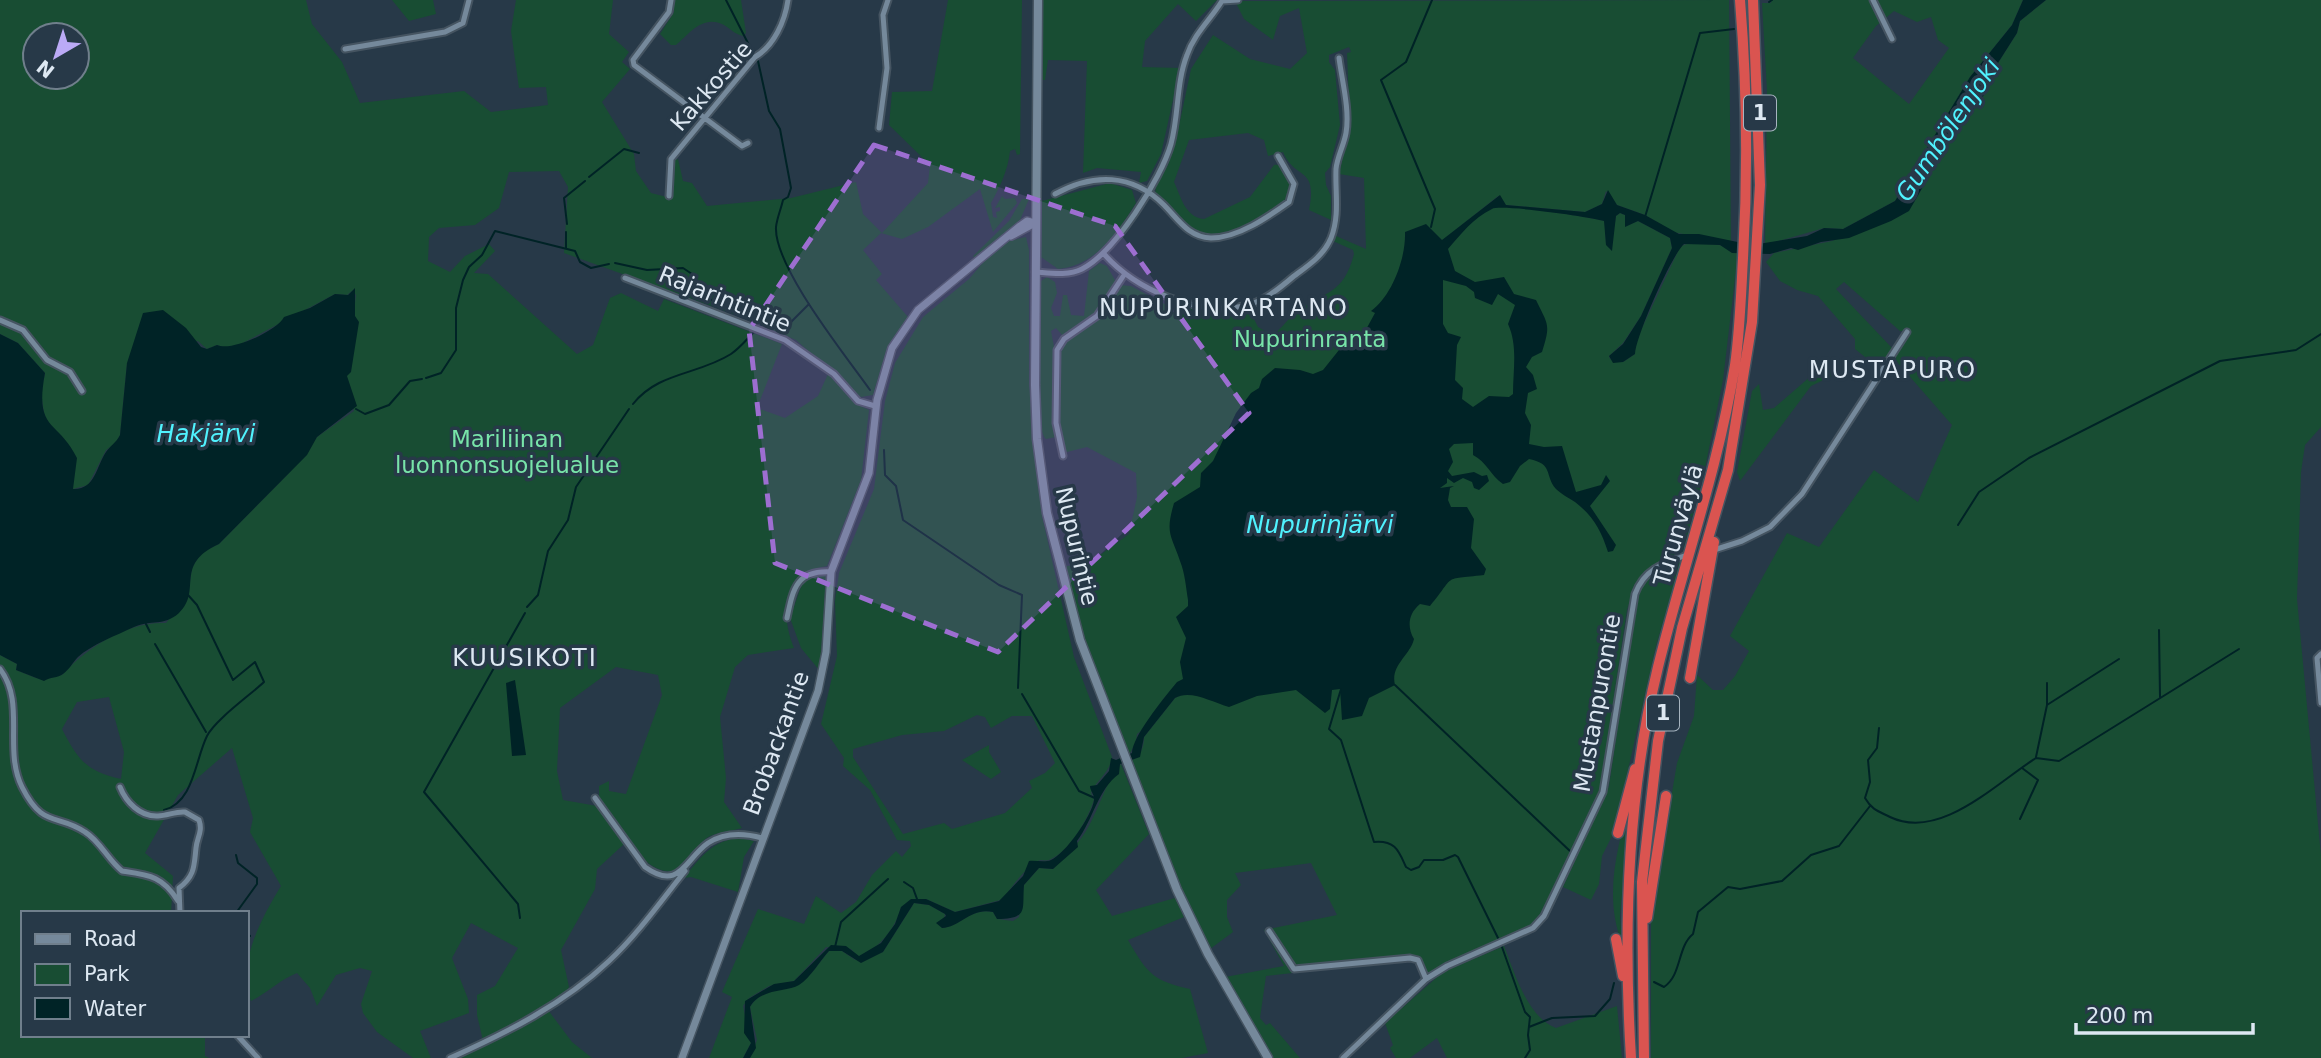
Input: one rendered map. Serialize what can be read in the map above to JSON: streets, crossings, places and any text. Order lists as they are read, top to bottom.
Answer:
{
  "streets": {
    "highway": ["1", "Turunväylä"],
    "main road": ["Nupurintie"],
    "street": [
      "Kakkostie",
      "Rajarintintie",
      "Mustanpurontie",
      "Brobackantie"
    ]
  },
  "crossings": [
    ["Rajarintintie", "Brobackantie"],
    ["Nupurintie", "Brobackantie"]
  ],
  "districts": ["NUPURINKARTANO", "MUSTAPURO", "KUUSIKOTI"],
  "water": ["Gumbölenjoki", "Hakjärvi", "Nupurinjärvi"],
  "parks": ["Nupurinranta", "Mariliinan luonnonsuojelualue"],
  "legend": ["Road", "Park", "Water"],
  "scale_bar": "200 m",
  "north": "bottom left"
}
